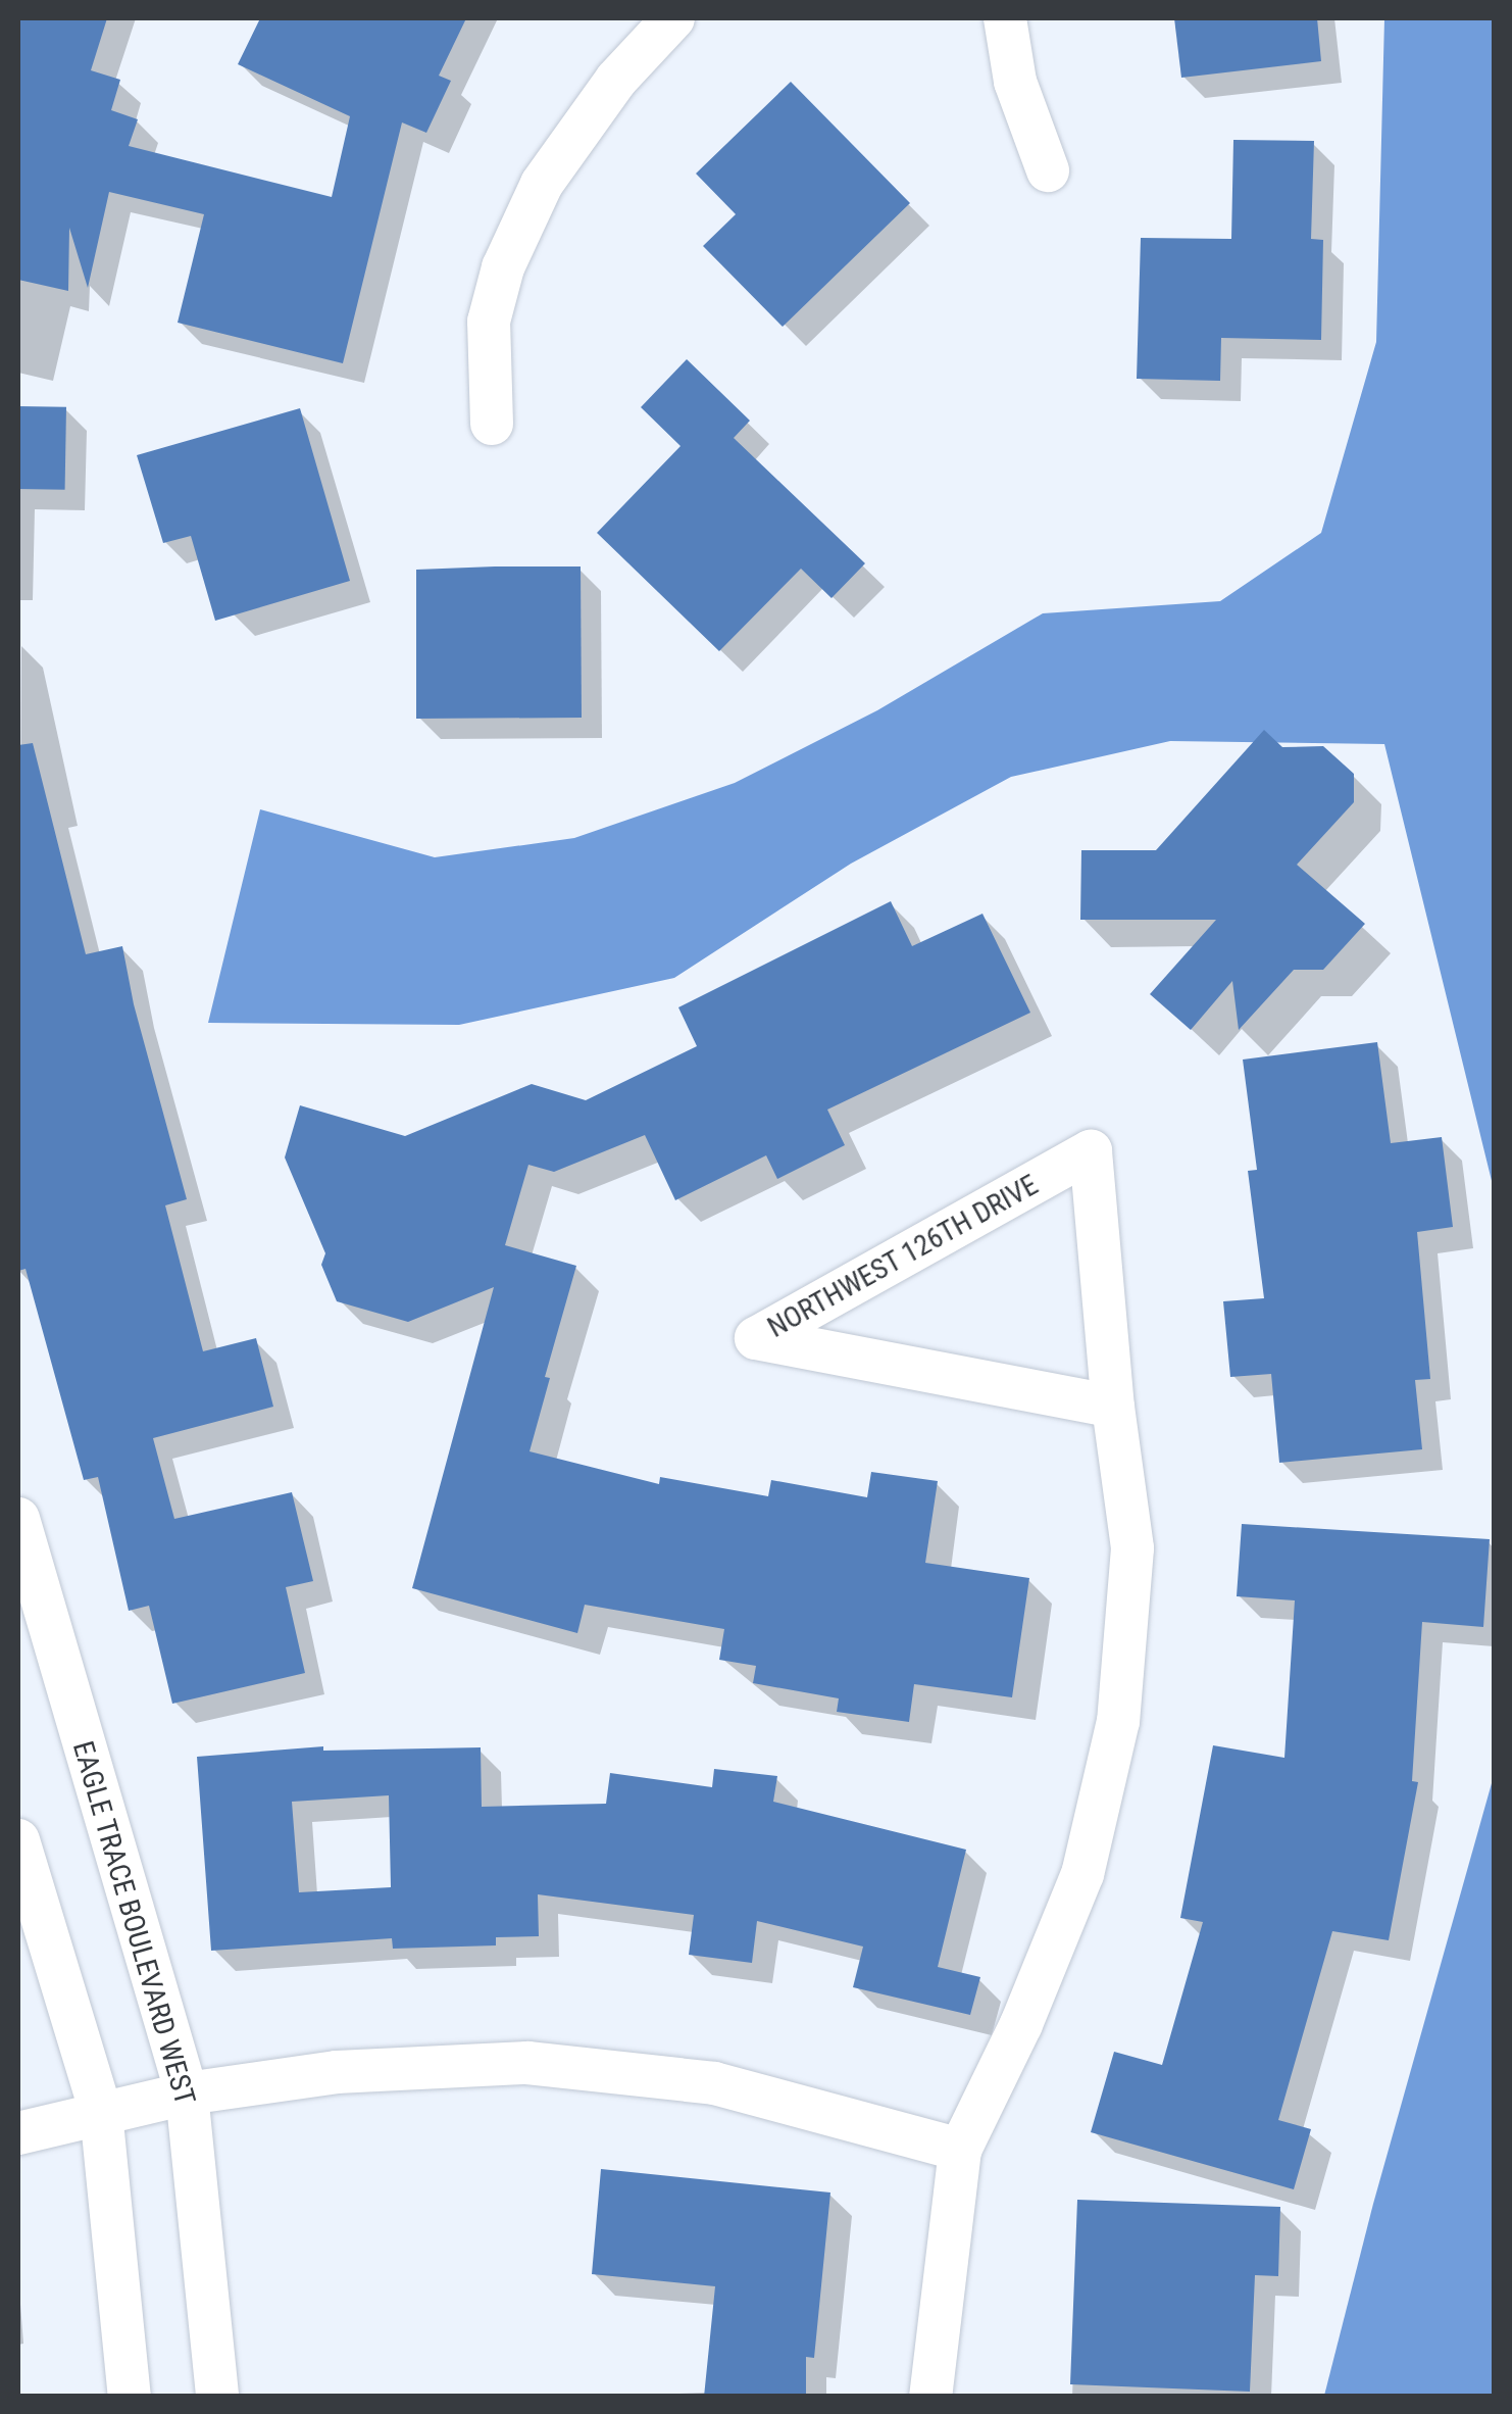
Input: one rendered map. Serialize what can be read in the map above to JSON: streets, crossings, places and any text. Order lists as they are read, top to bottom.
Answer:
{
  "streets": {
    "street": ["NORTHWEST 126TH DRIVE", "EAGLE TRACE BOULEVARD WEST"]
  }
}
